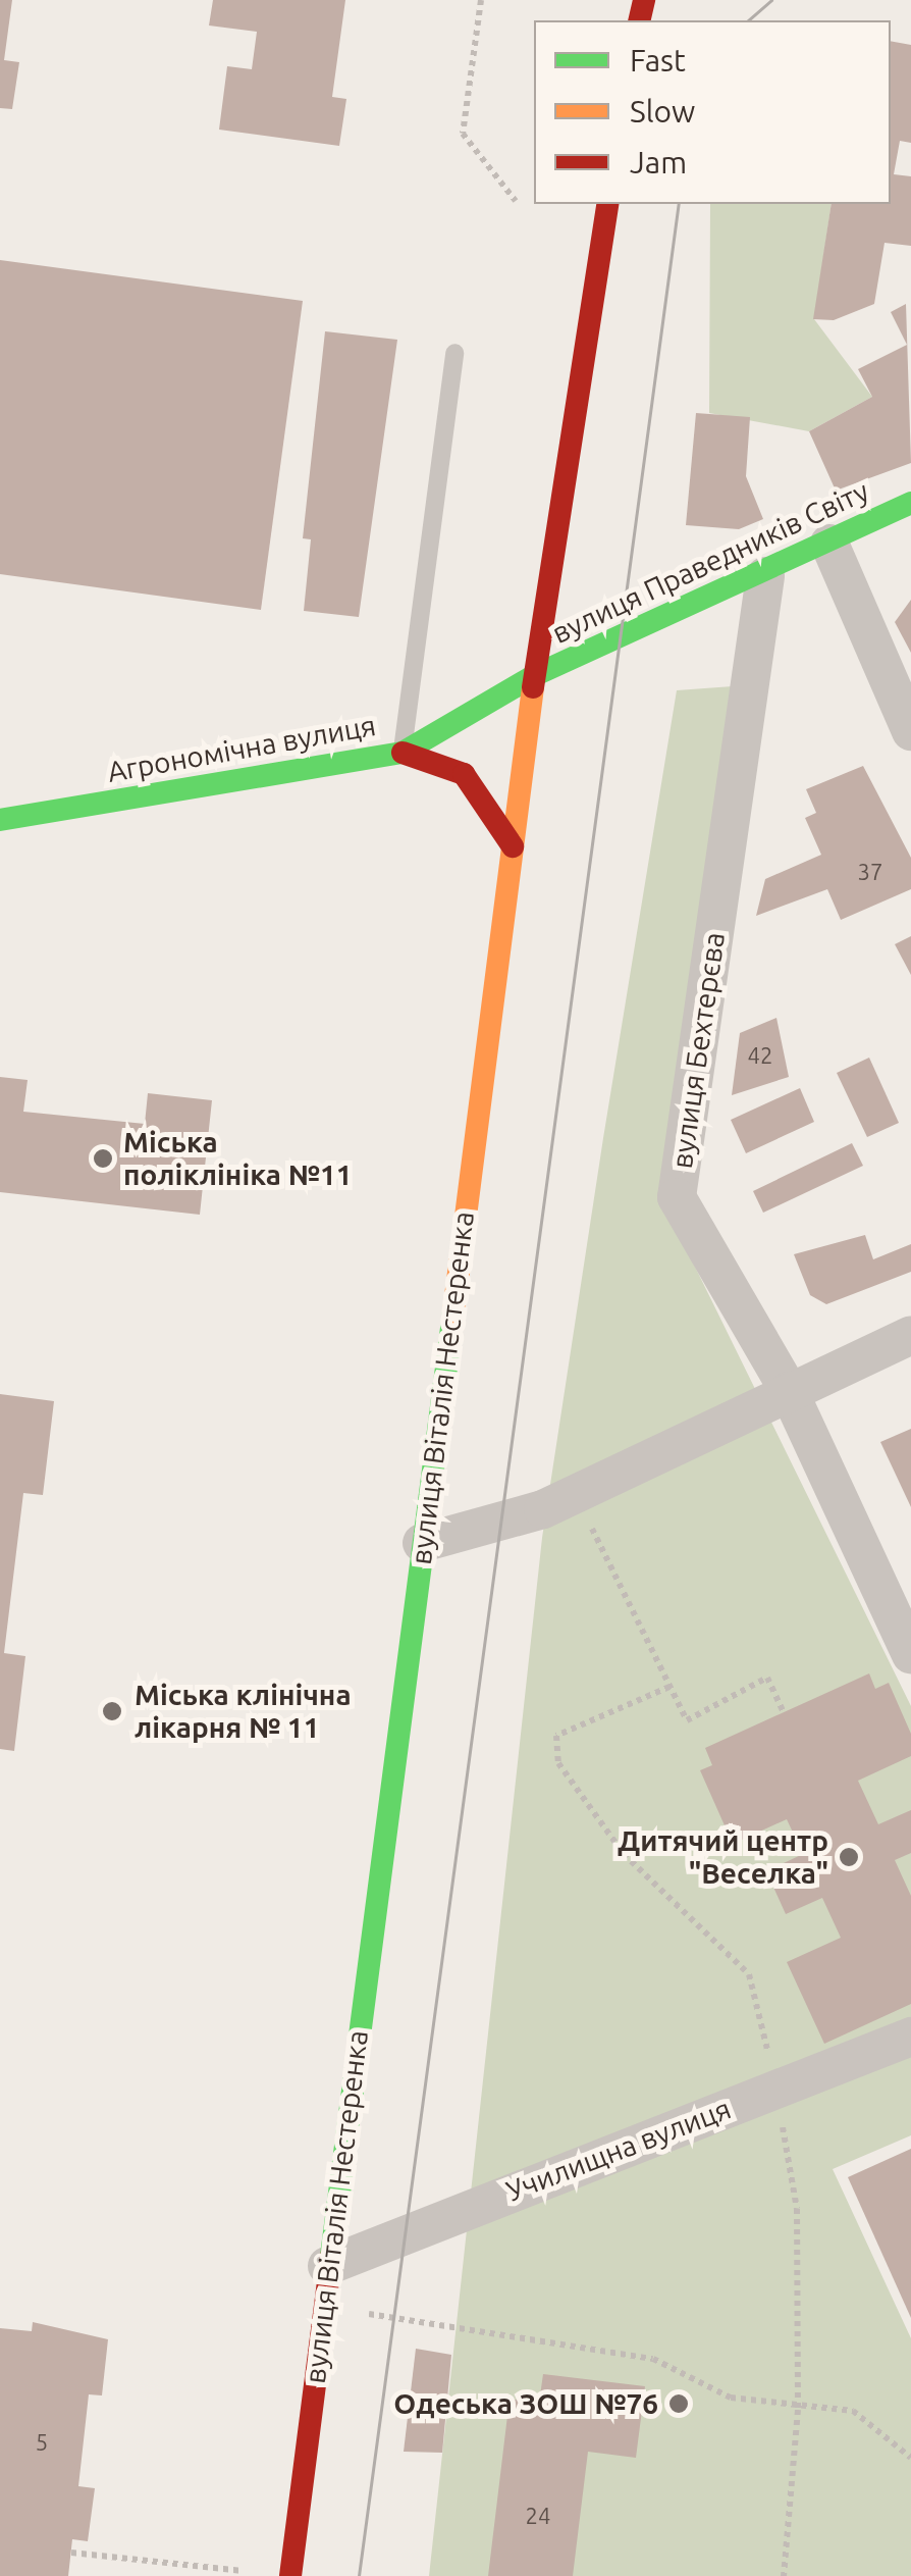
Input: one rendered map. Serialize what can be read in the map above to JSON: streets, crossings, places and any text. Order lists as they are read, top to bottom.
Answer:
{
  "streets": {
    "main road": ["вулиця Праведників Світу", "Агрономічна вулиця", "вулиця Віталія Нестеренка"],
    "street": ["вулиця Бехтерєва", "Училищна вулиця"]
  },
  "crossings": [
    ["вулиця Праведників Світу", "Агрономічна вулиця"],
    ["вулиця Праведників Світу", "вулиця Бехтерєва"],
    ["вулиця Праведників Світу", "вулиця Віталія Нестеренка"],
    ["Агрономічна вулиця", "вулиця Віталія Нестеренка"],
    ["вулиця Віталія Нестеренка", "Училищна вулиця"]
  ],
  "places": [
    "Міська поліклініка №11",
    "Міська клінічна лікарня № 11",
    "Дитячий центр \"Веселка\"",
    "Одеська ЗОШ №76"
  ],
  "house_numbers": [
    "37",
    "42",
    "5",
    "24"
  ],
  "legend": ["Fast", "Slow", "Jam"]
}
